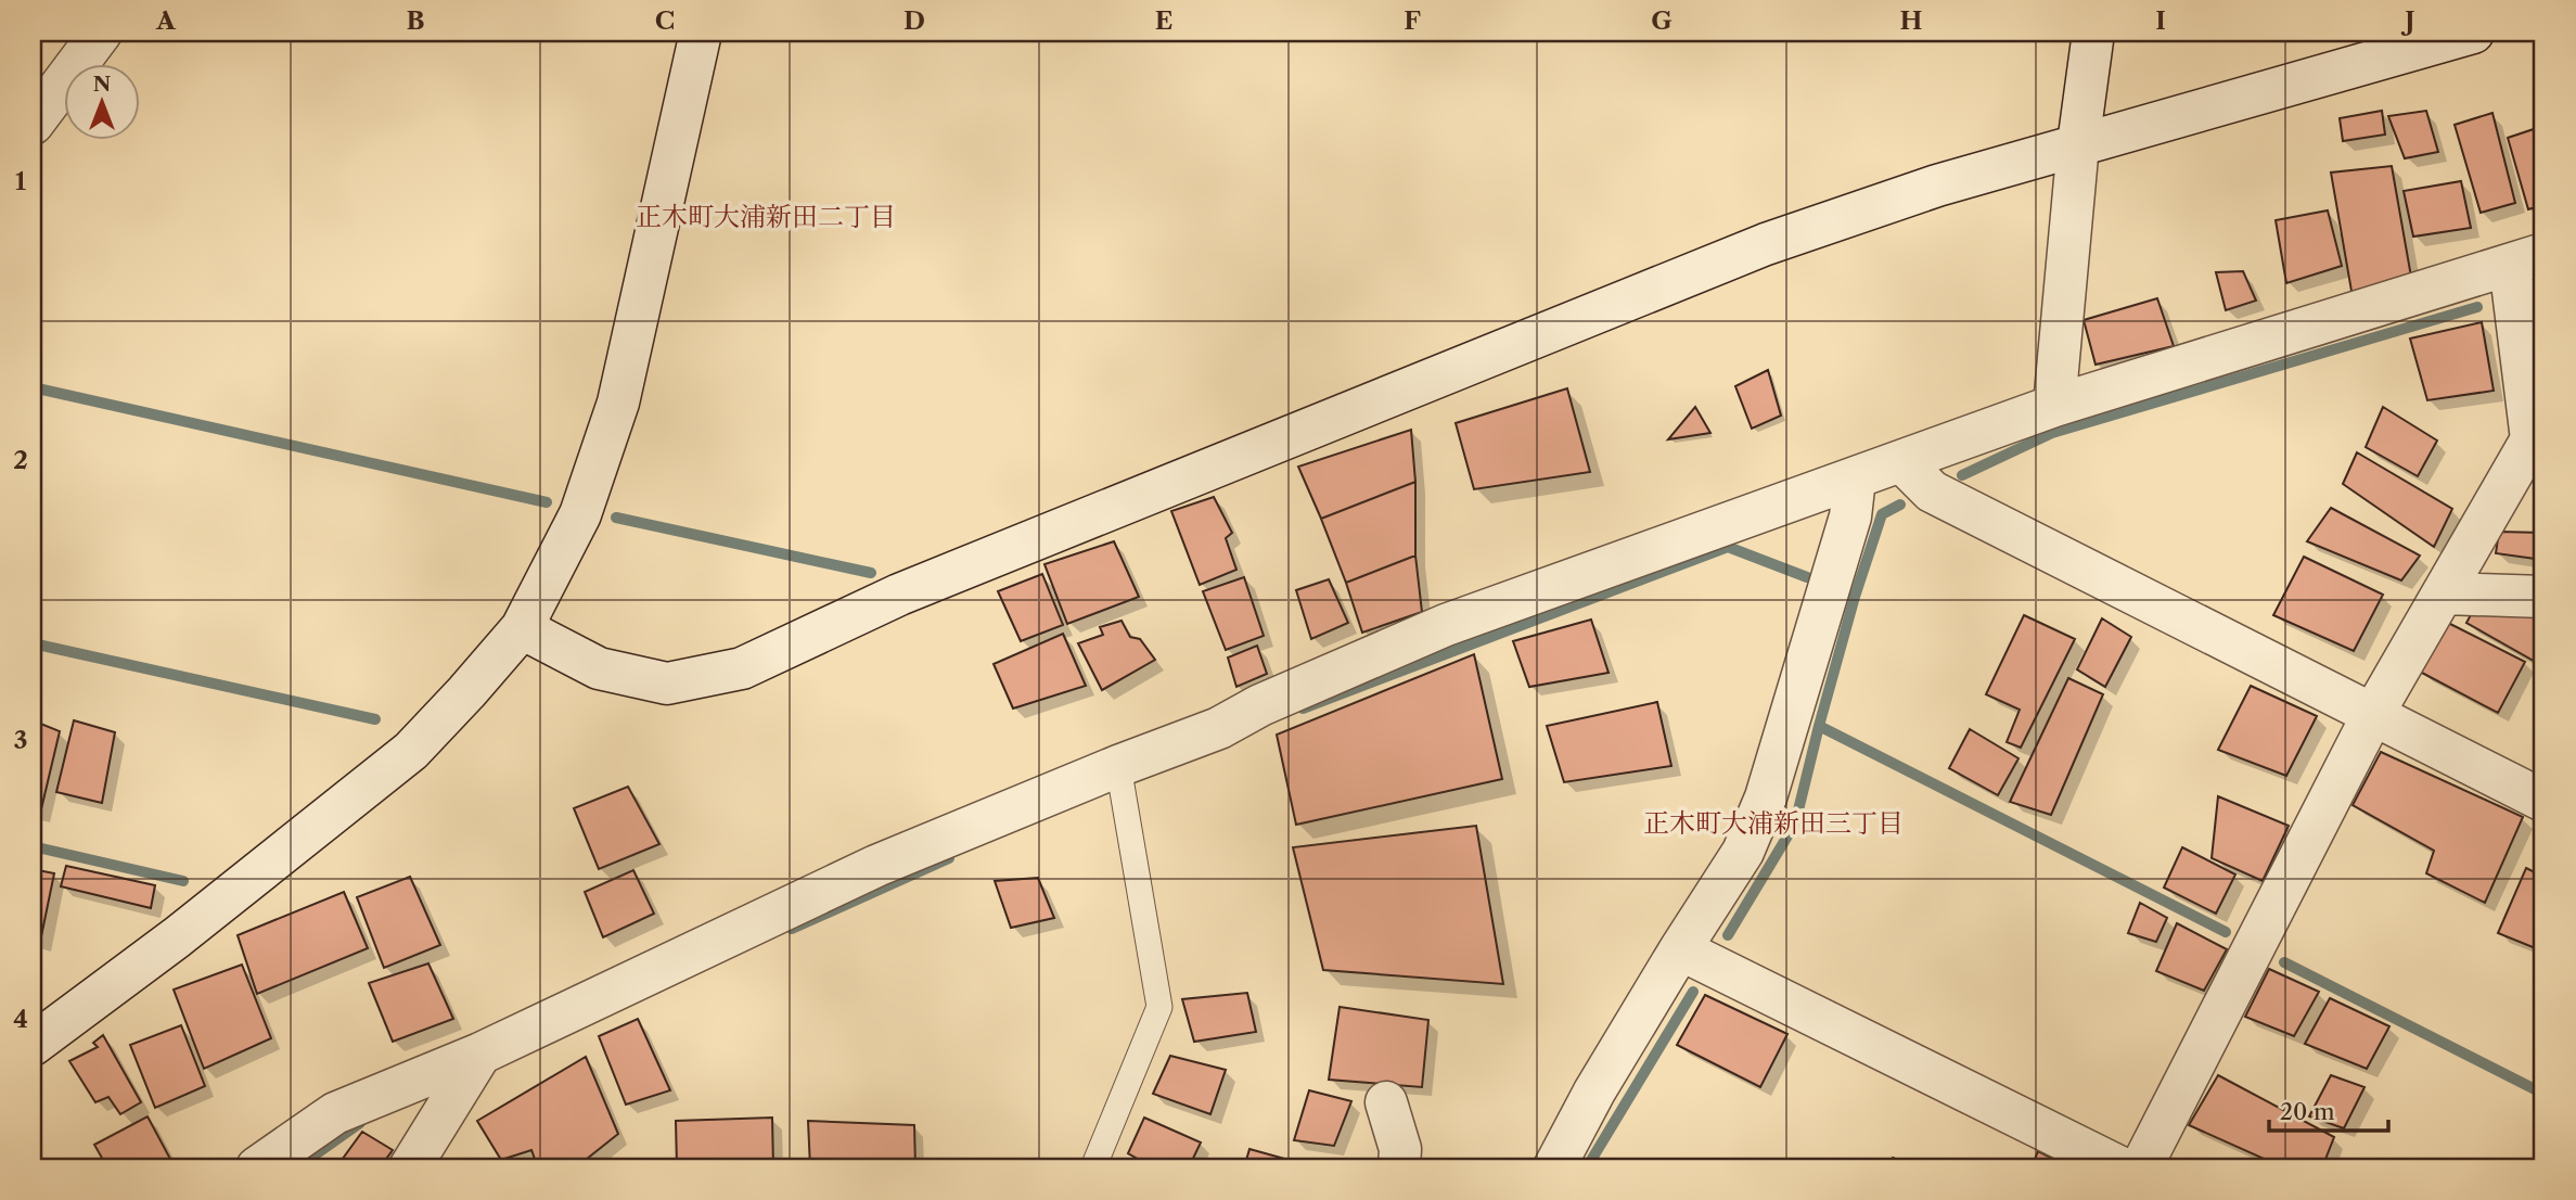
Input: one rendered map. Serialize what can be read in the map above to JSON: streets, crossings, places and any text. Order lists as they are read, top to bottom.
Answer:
{
  "districts": ["正木町大浦新田二丁目", "正木町大浦新田三丁目"],
  "scale_bar": "20 m",
  "north": "top",
  "grid": {
    "columns": [
      "A",
      "B",
      "C",
      "D",
      "E",
      "F",
      "G",
      "H",
      "I",
      "J"
    ],
    "rows": [
      "1",
      "2",
      "3",
      "4"
    ]
  }
}
